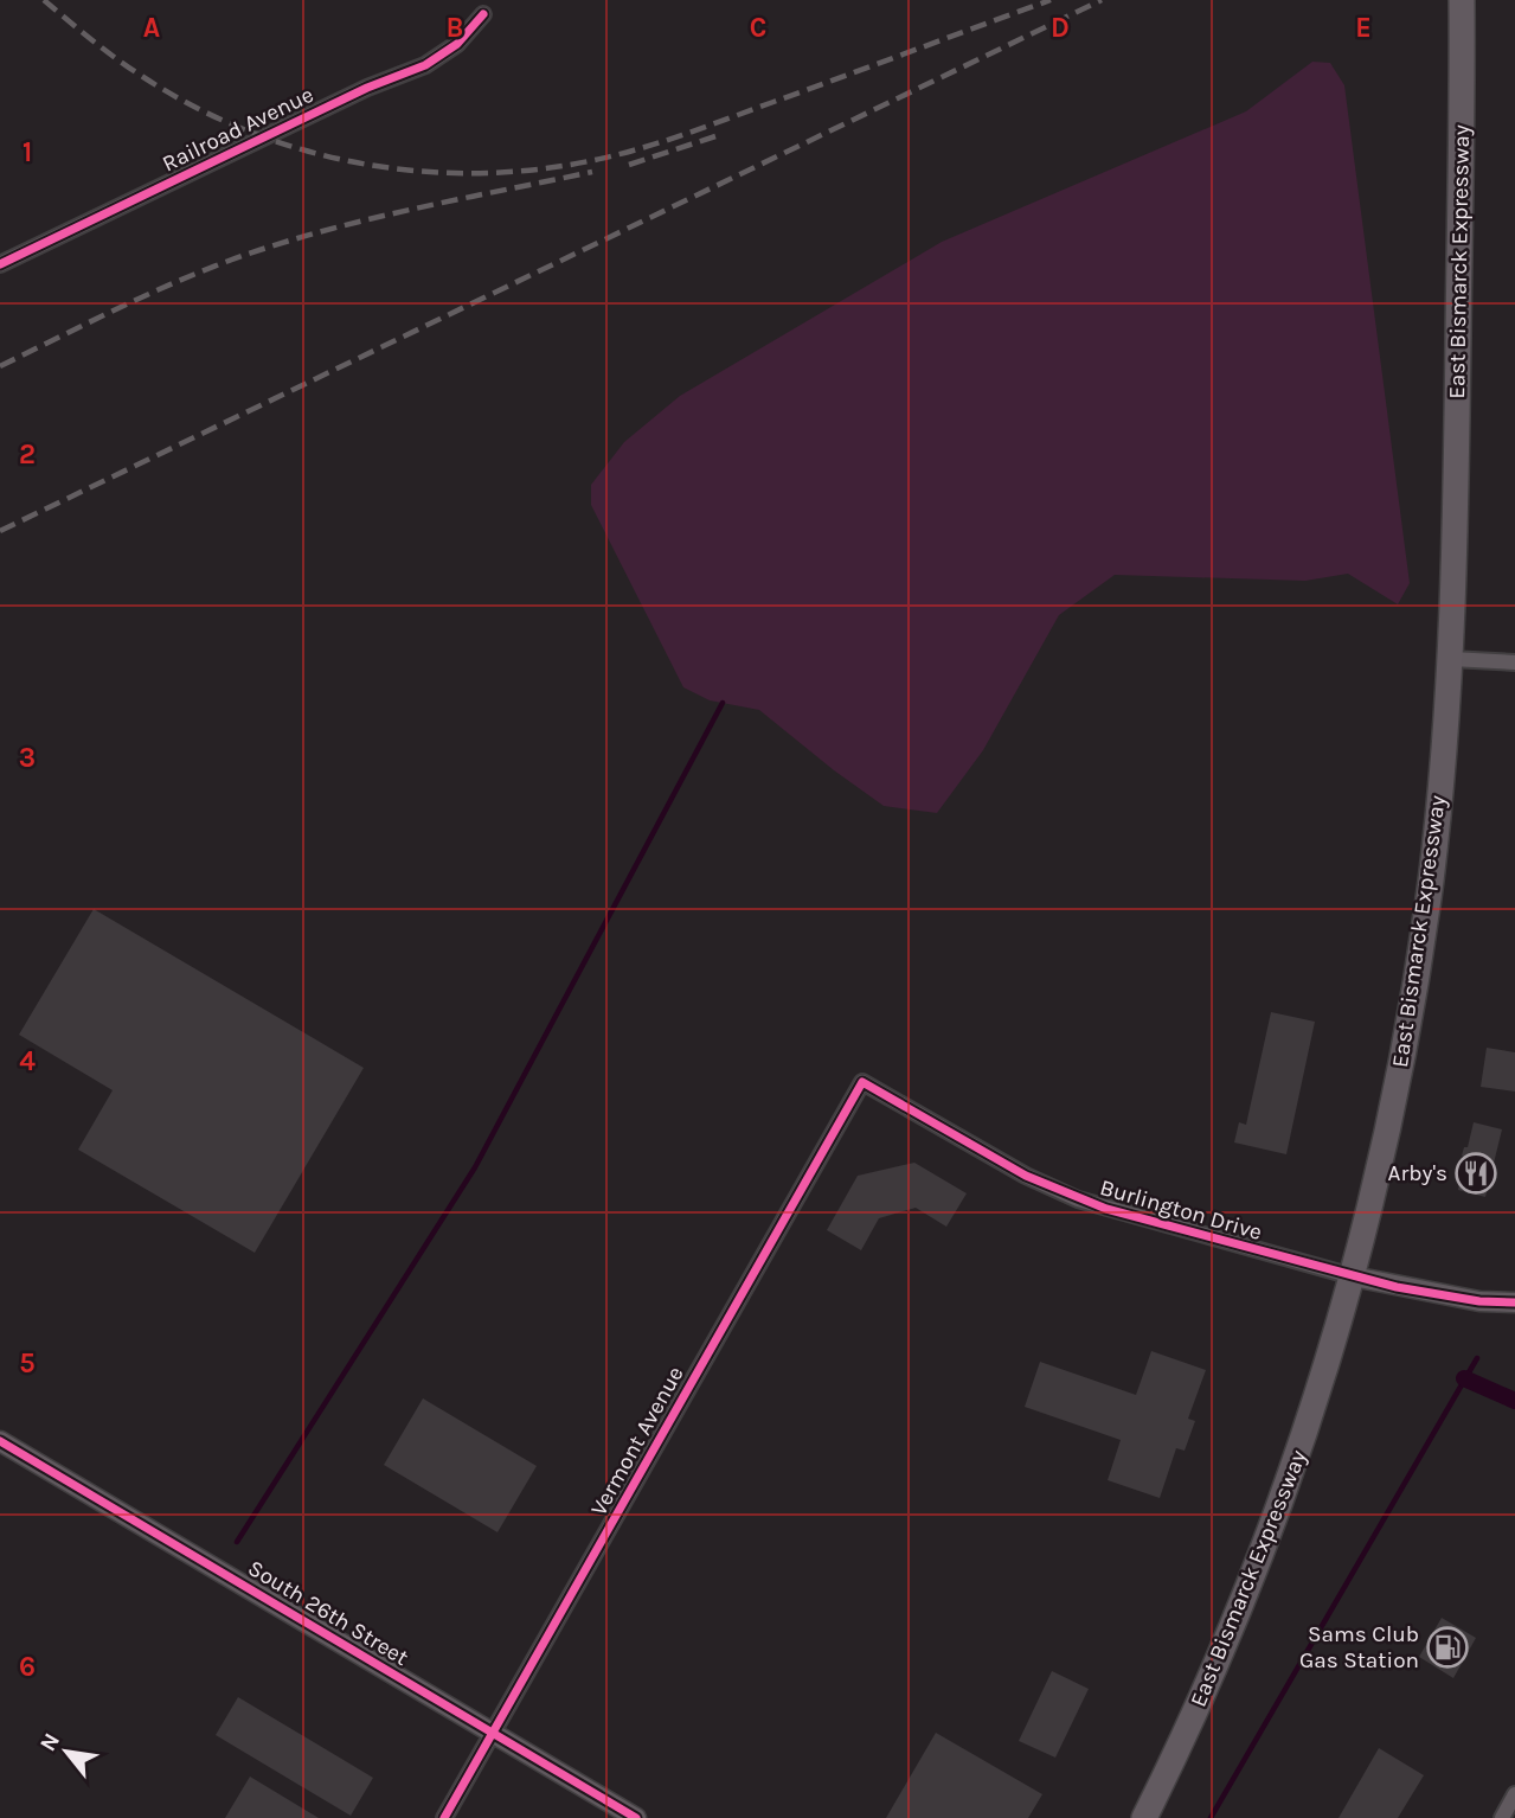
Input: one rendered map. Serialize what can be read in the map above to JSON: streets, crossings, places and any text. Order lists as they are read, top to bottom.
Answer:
{
  "streets": {
    "main road": ["East Bismarck Expressway"],
    "street": [
      "Railroad Avenue",
      "Burlington Drive",
      "Vermont Avenue",
      "South 26th Street"
    ]
  },
  "crossings": [
    ["East Bismarck Expressway", "Burlington Drive"],
    ["Burlington Drive", "Vermont Avenue"],
    ["Vermont Avenue", "South 26th Street"]
  ],
  "places": {
    "restaurant": ["Arby's"],
    "fuel station": ["Sams Club Gas Station"]
  },
  "north": "top left",
  "grid": {
    "columns": [
      "A",
      "B",
      "C",
      "D",
      "E"
    ],
    "rows": [
      "1",
      "2",
      "3",
      "4",
      "5",
      "6"
    ]
  }
}
